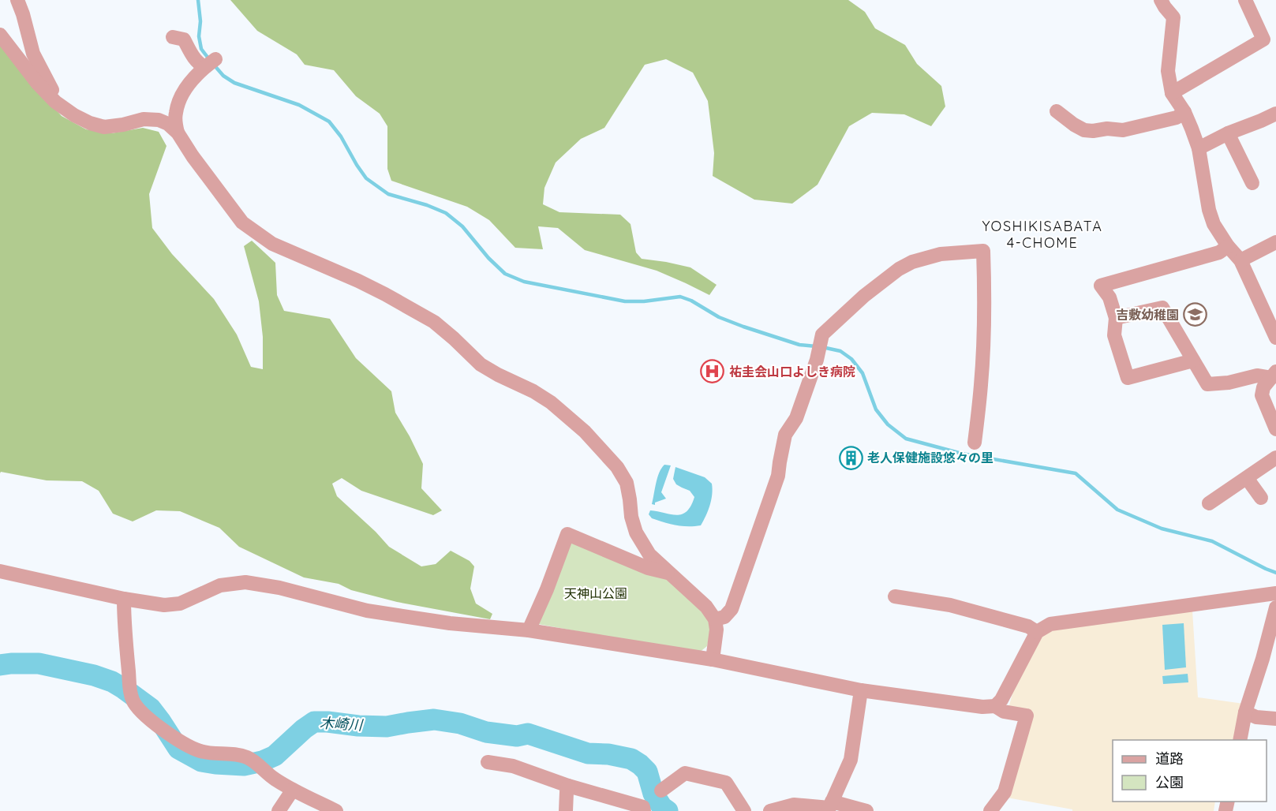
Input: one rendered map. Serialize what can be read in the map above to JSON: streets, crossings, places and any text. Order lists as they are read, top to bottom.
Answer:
{
  "districts": ["YOSHIKISABATA 4-CHOME"],
  "water": ["木崎川"],
  "parks": ["天神山公園"],
  "places": {
    "school or university": ["吉敷幼稚園"],
    "hospital": ["祐圭会山口よしき病院"],
    "building": ["老人保健施設悠々の里"]
  },
  "legend": ["道路", "公園"]
}
